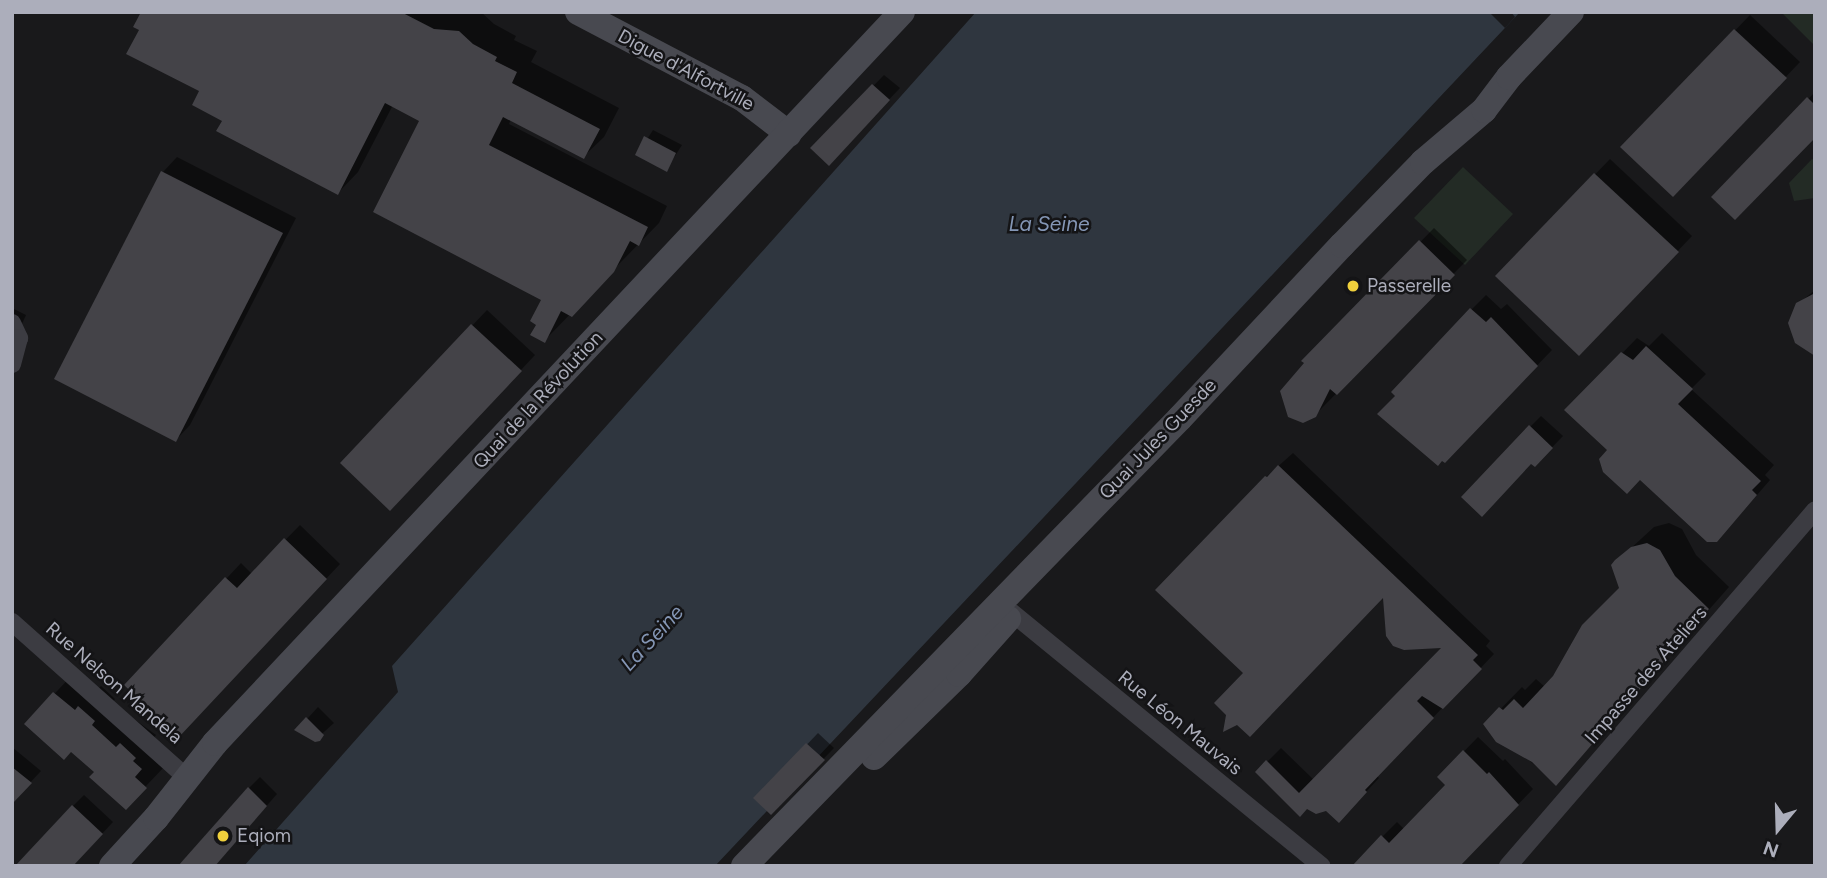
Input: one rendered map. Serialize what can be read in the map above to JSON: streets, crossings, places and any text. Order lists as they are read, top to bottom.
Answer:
{
  "streets": {
    "main road": ["Digue d'Alfortville", "Quai de la Révolution", "Quai Jules Guesde"],
    "street": ["Impasse des Ateliers", "Rue Nelson Mandela", "Rue Léon Mauvais"]
  },
  "crossings": [
    ["Digue d'Alfortville", "Quai de la Révolution"],
    ["Quai de la Révolution", "Rue Nelson Mandela"],
    ["Quai Jules Guesde", "Rue Léon Mauvais"]
  ],
  "water": ["La Seine"],
  "places": ["Passerelle", "Eqiom"],
  "north": "bottom"
}
